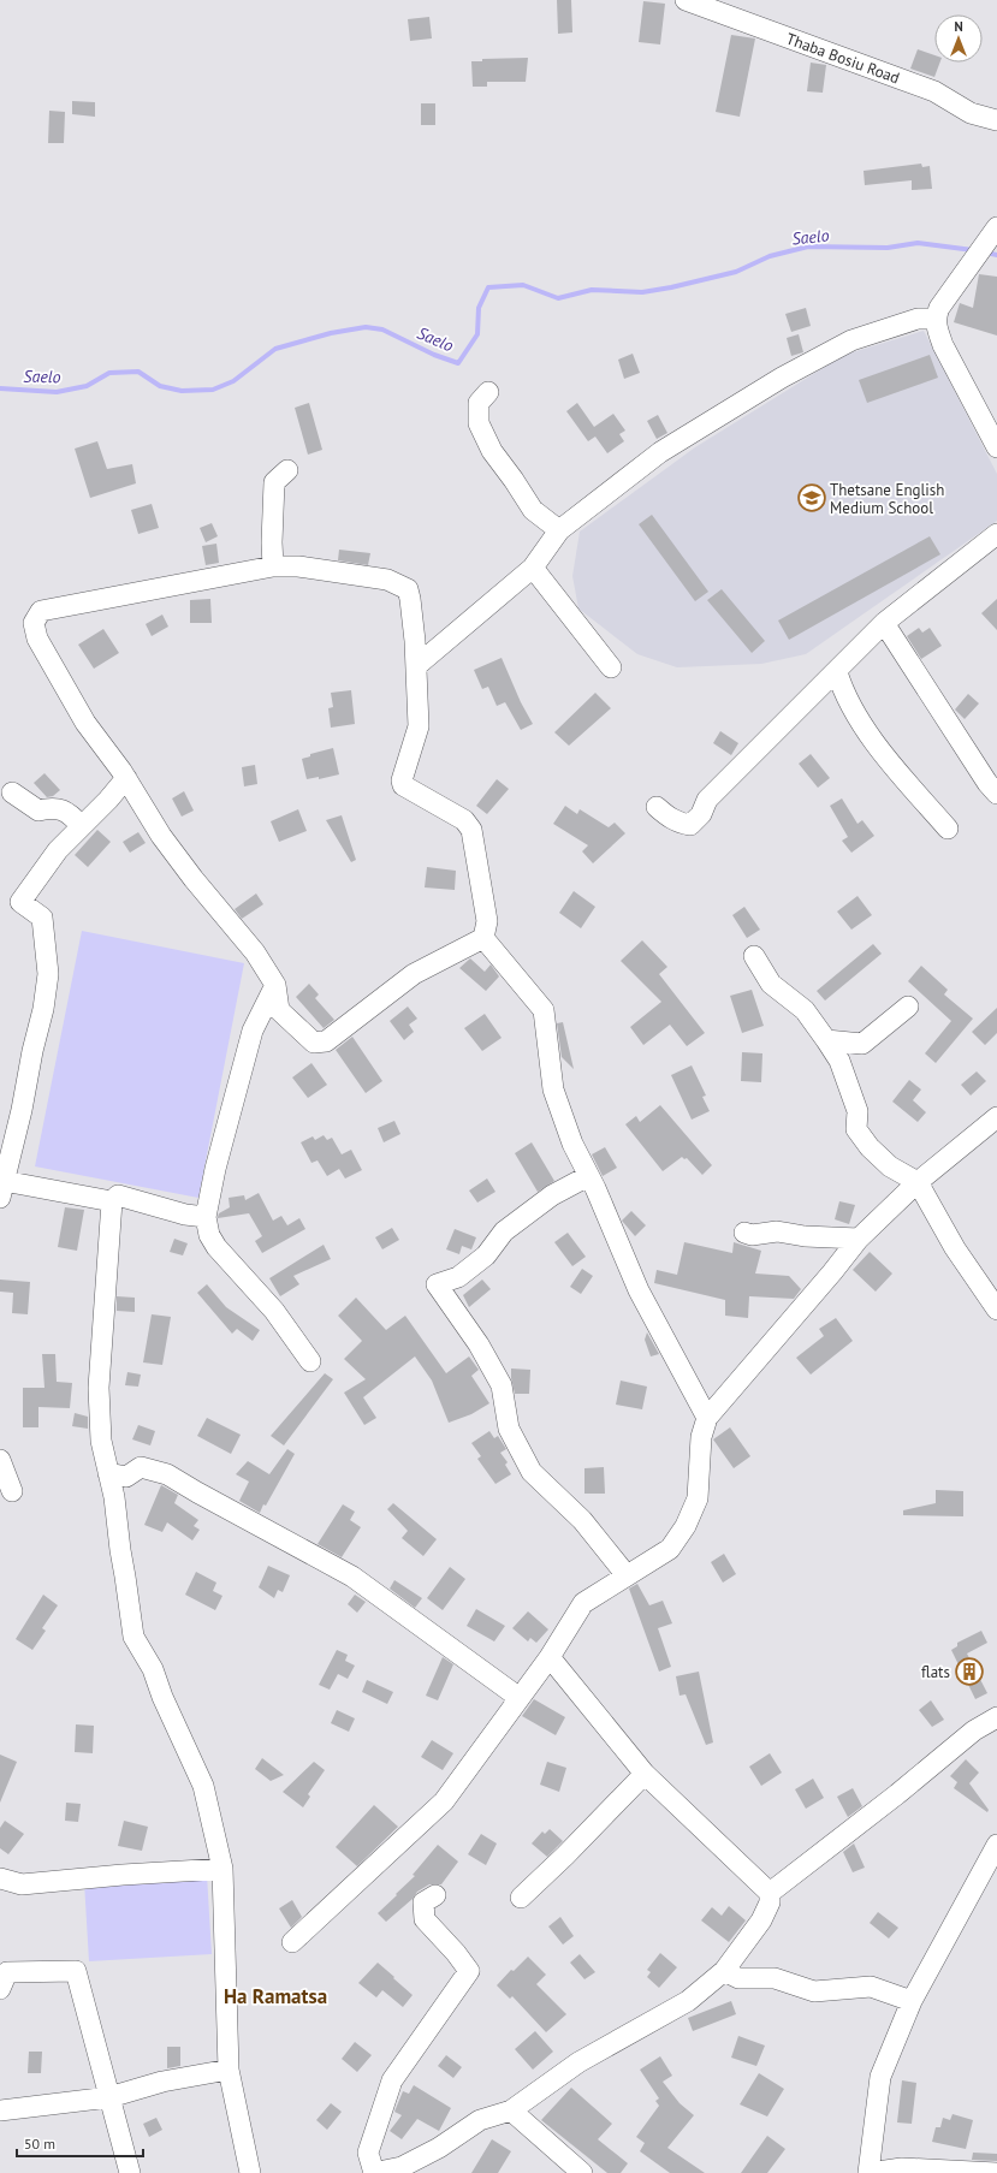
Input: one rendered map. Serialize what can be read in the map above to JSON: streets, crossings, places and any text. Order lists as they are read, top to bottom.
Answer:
{
  "streets": {
    "street": ["Thaba Bosiu Road"]
  },
  "districts": ["Ha Ramatsa"],
  "water": ["Saelo"],
  "places": {
    "school or university": ["Thetsane English Medium School"],
    "building": ["flats"]
  },
  "scale_bar": "50 m",
  "north": "top"
}
